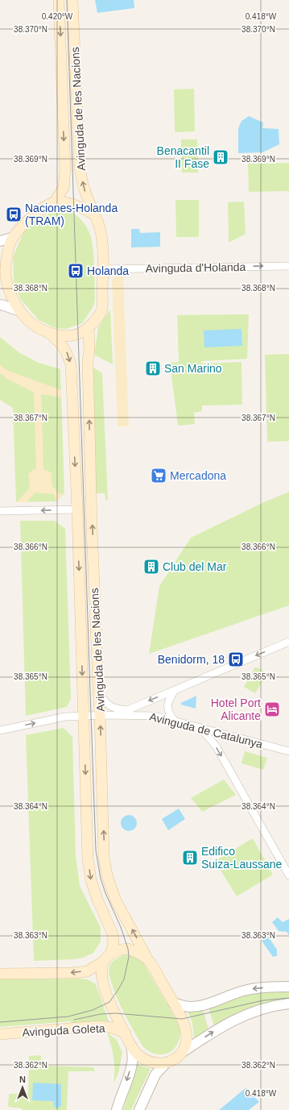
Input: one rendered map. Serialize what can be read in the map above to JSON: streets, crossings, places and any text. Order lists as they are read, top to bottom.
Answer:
{
  "streets": {
    "main road": ["Avinguda de les Nacions", "Avinguda Goleta"],
    "street": ["Avinguda d'Holanda", "Avinguda de Catalunya"]
  },
  "crossings": [
    ["Avinguda de les Nacions", "Avinguda d'Holanda"],
    ["Avinguda de les Nacions", "Avinguda de Catalunya"],
    ["Avinguda de les Nacions", "Avinguda Goleta"]
  ],
  "one_way": ["Avinguda d'Holanda"],
  "places": {
    "building": [
      "Benacantil II Fase",
      "San Marino",
      "Club del Mar",
      "Edifico Suiza-Laussane"
    ],
    "bus stop": ["Naciones-Holanda (TRAM)", "Holanda", "Benidorm, 18"],
    "supermarket": ["Mercadona"],
    "hotel": ["Hotel Port Alicante"]
  },
  "north": "top",
  "coordinates": [
    "0.420°W",
    "0.418°W",
    "38.370°N",
    "38.369°N",
    "38.368°N",
    "38.367°N",
    "38.366°N",
    "38.365°N",
    "38.364°N",
    "38.363°N",
    "38.362°N"
  ]
}
